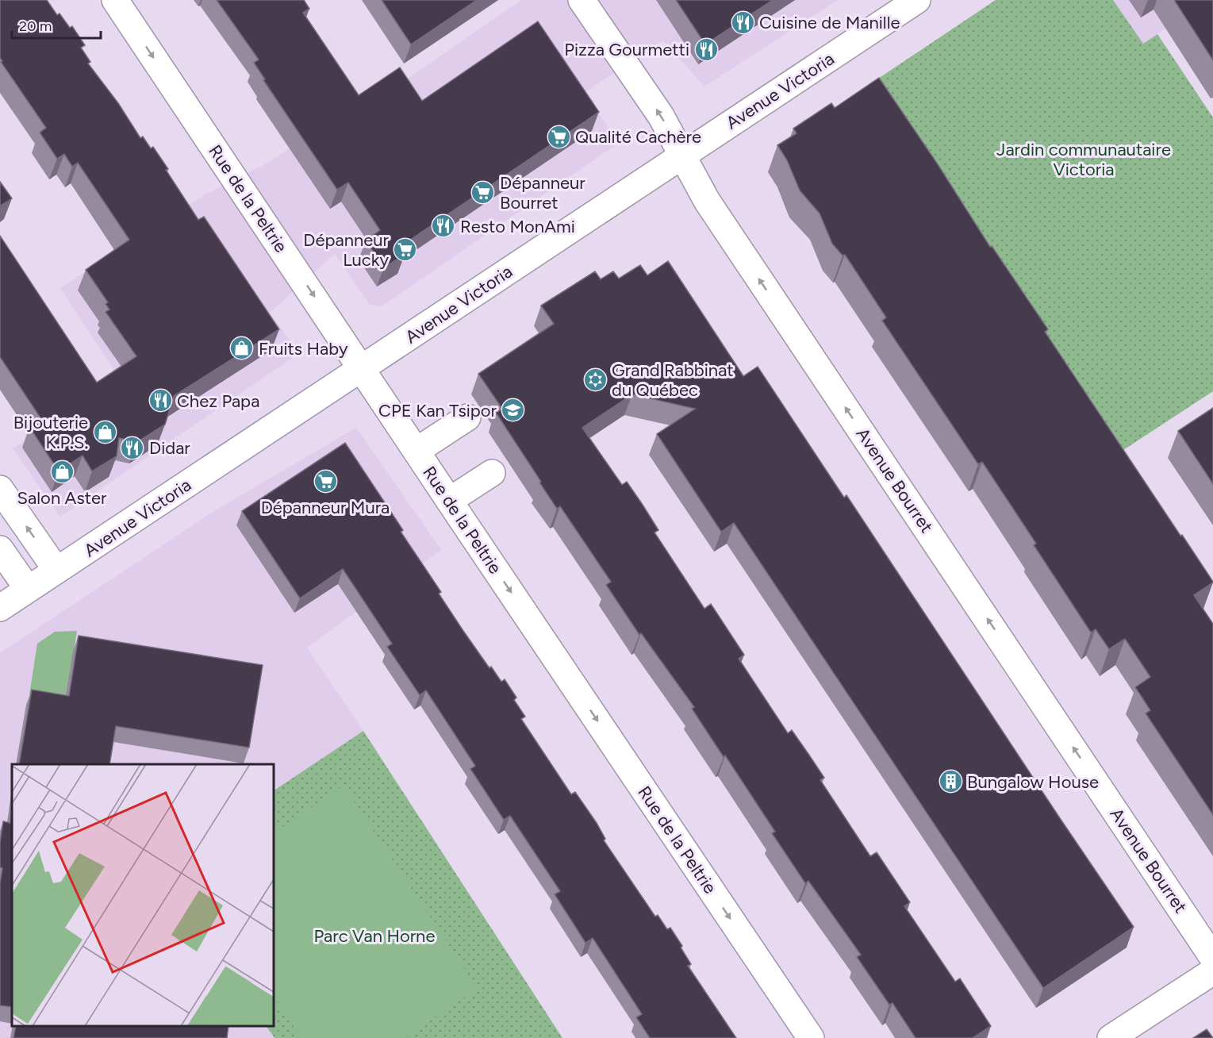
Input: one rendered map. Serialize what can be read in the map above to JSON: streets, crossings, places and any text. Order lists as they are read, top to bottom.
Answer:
{
  "streets": {
    "street": ["Avenue Victoria", "Rue de la Peltrie", "Avenue Bourret"]
  },
  "crossings": [
    ["Avenue Victoria", "Rue de la Peltrie"],
    ["Avenue Victoria", "Avenue Bourret"]
  ],
  "one_way": ["Rue de la Peltrie", "Avenue Bourret"],
  "parks": ["Jardin communautaire Victoria", "Parc Van Horne"],
  "places": {
    "restaurant": [
      "Cuisine de Manille",
      "Pizza Gourmetti",
      "Resto MonAmi",
      "Chez Papa",
      "Didar"
    ],
    "supermarket": [
      "Qualité Cachère",
      "Dépanneur Bourret",
      "Dépanneur Lucky",
      "Dépanneur Mura"
    ],
    "shop": ["Fruits Haby", "Bijouterie K.P.S.", "Salon Aster"],
    "synagogue": ["Grand Rabbinat du Québec"],
    "school or university": ["CPE Kan Tsipor"],
    "building": ["Bungalow House"]
  },
  "scale_bar": "20 m"
}
